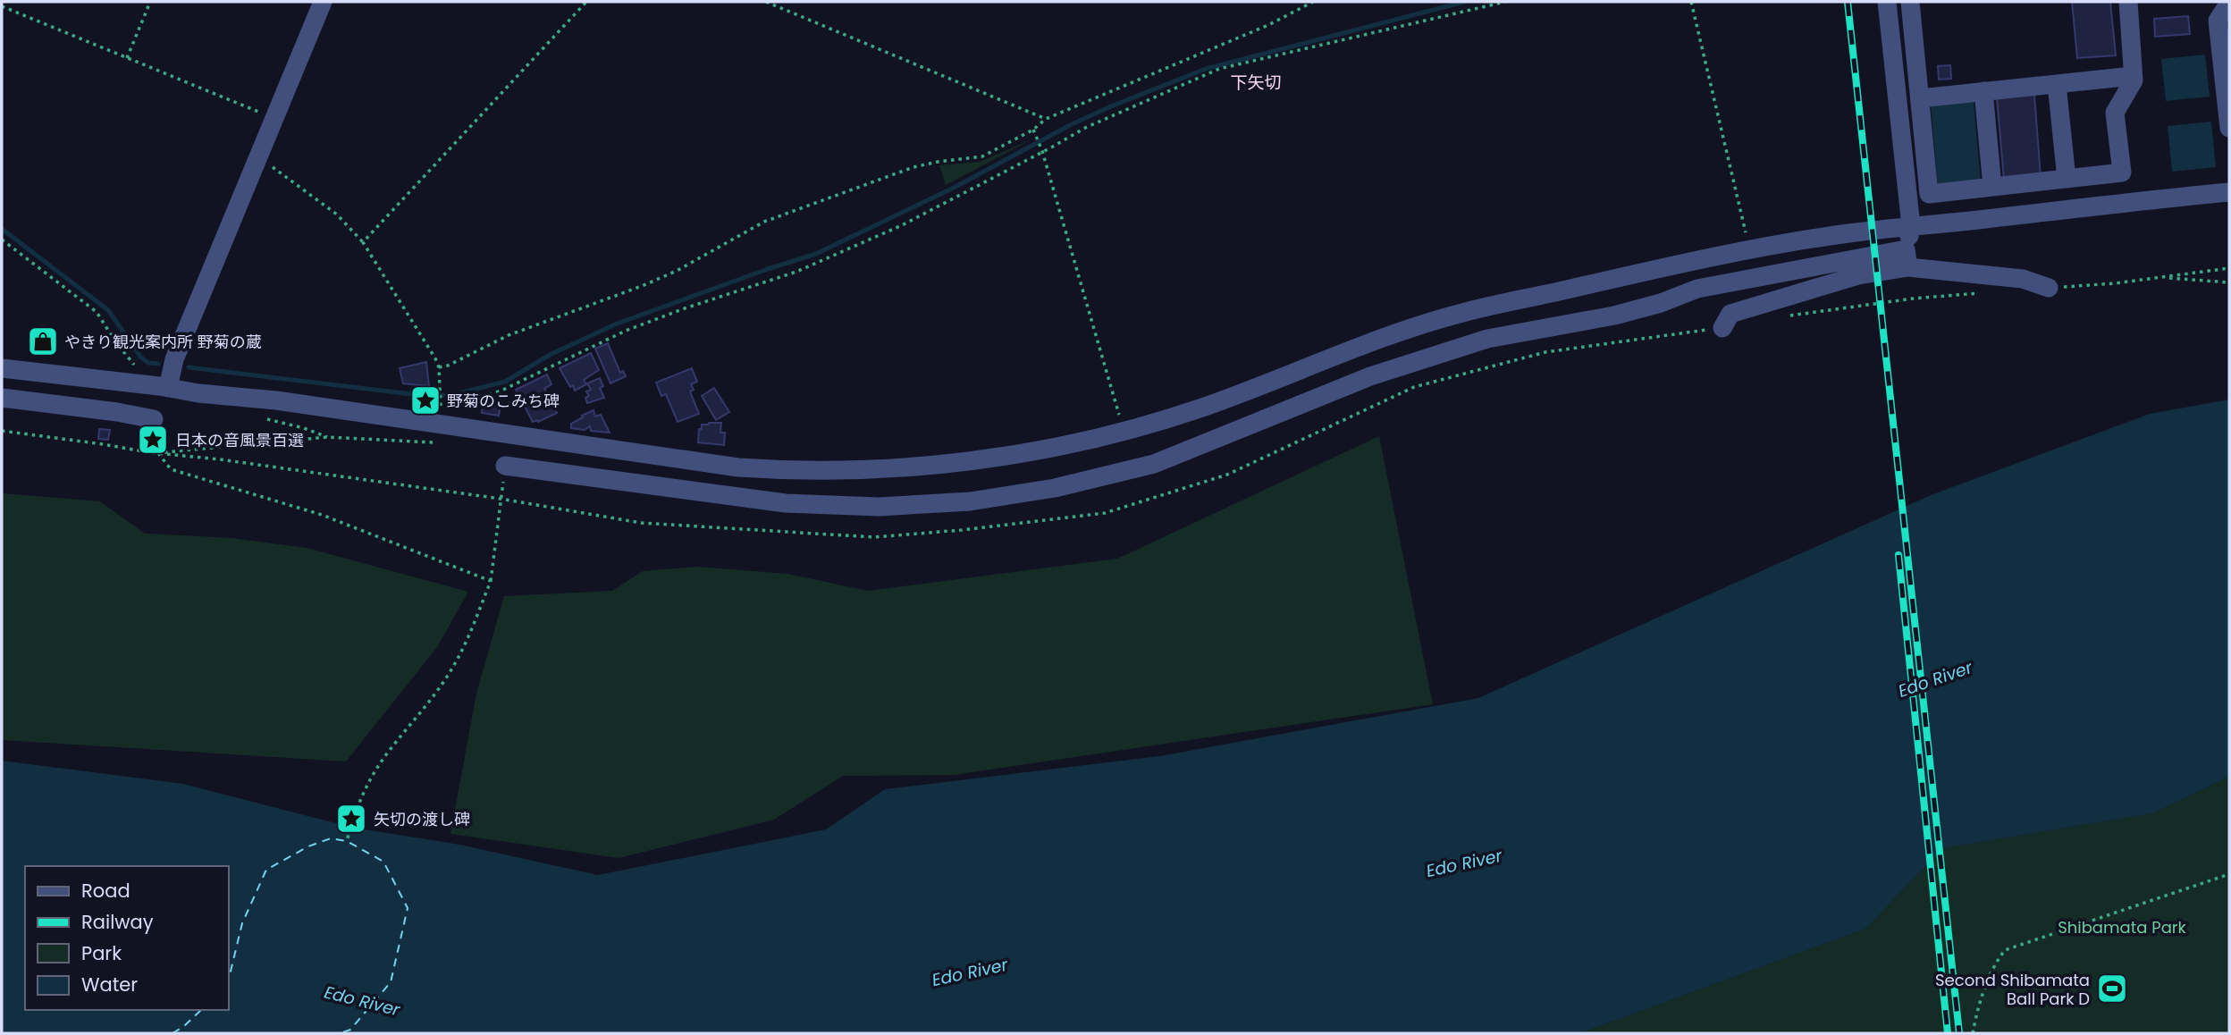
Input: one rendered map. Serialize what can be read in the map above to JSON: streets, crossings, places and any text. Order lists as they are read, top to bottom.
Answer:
{
  "districts": ["下矢切"],
  "water": ["Edo River"],
  "parks": ["Shibamata Park"],
  "places": {
    "shop": ["やきり観光案内所 野菊の蔵"],
    "place": ["野菊のこみち碑", "日本の音風景百選", "矢切の渡し碑"],
    "sports": ["Second Shibamata Ball Park D"]
  },
  "legend": [
    "Road",
    "Railway",
    "Park",
    "Water"
  ]
}
